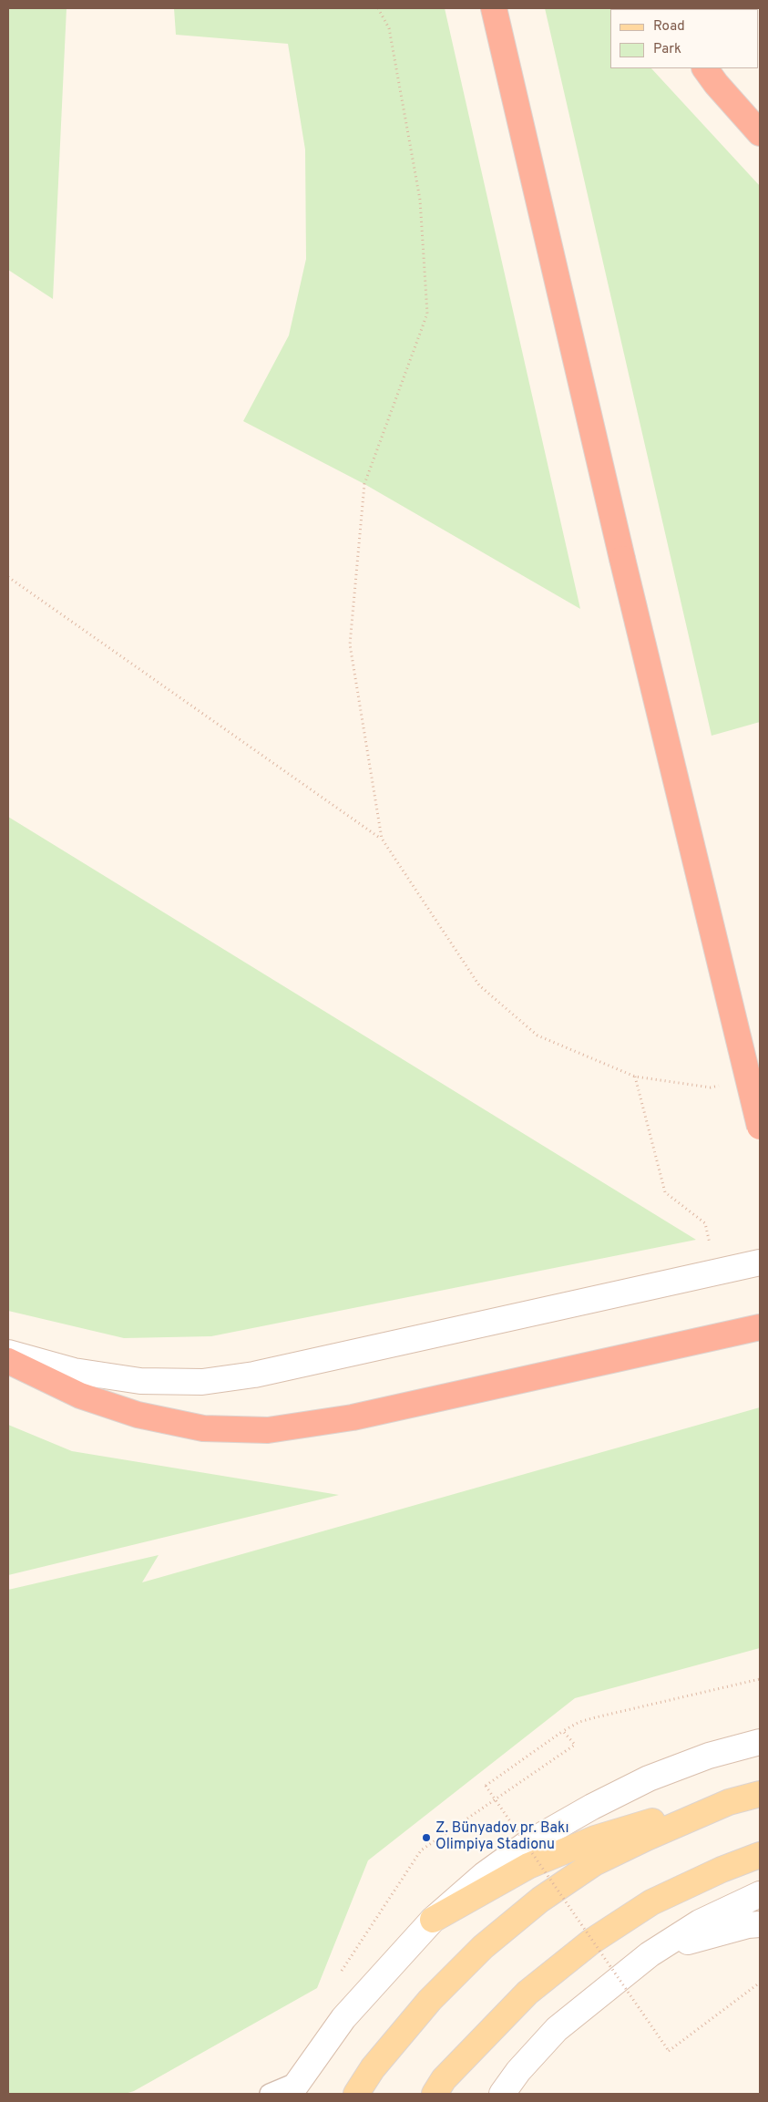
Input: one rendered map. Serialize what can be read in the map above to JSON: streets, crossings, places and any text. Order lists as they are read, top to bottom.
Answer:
{
  "places": ["Z. Bünyadov pr. Bakı Olimpiya Stadionu"],
  "legend": ["Road", "Park"]
}
